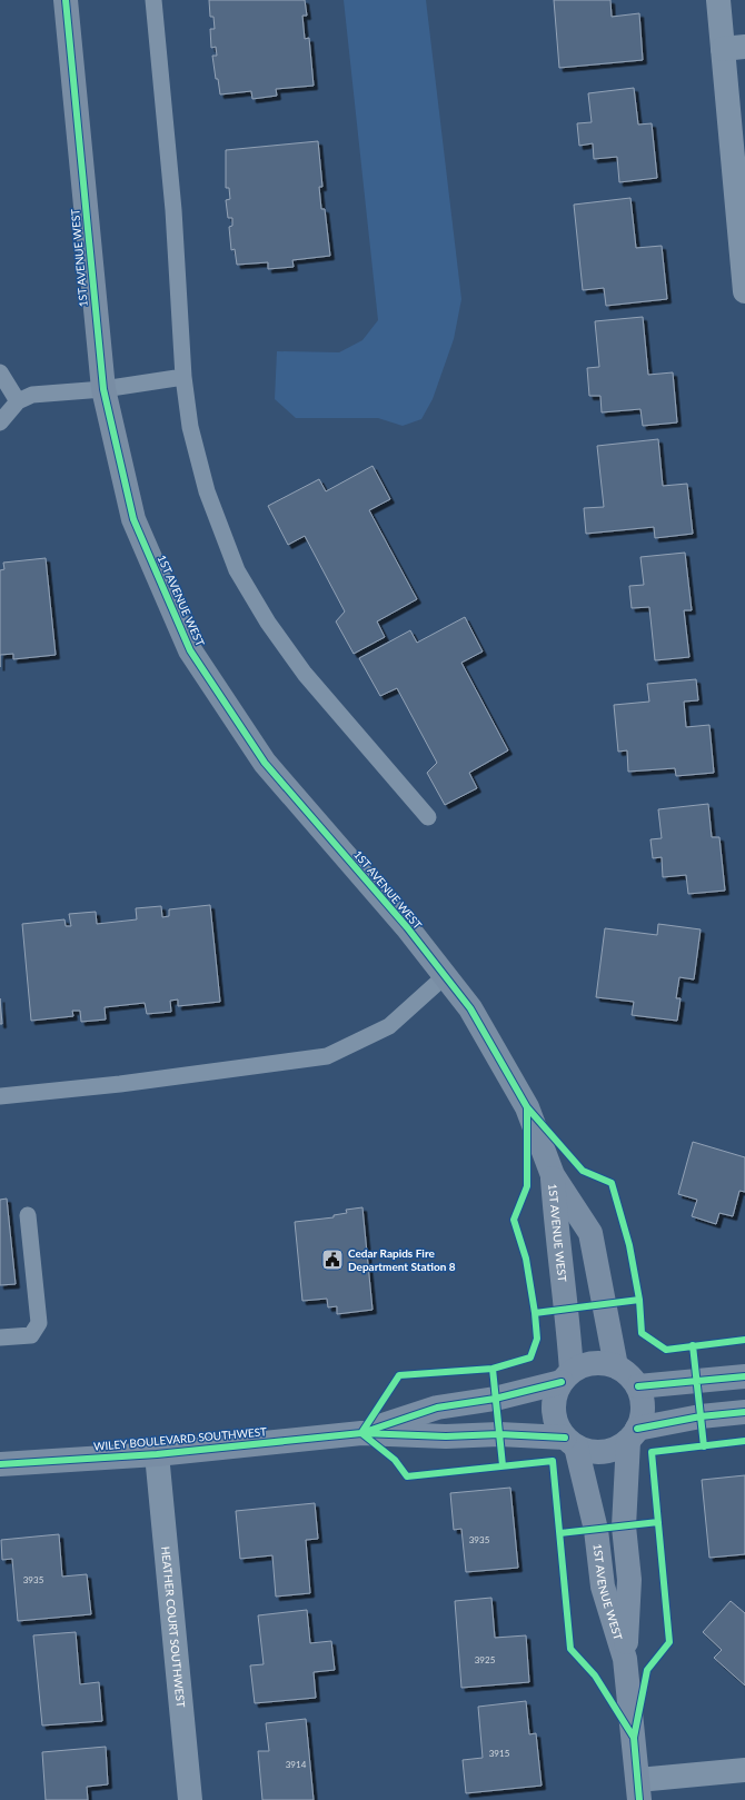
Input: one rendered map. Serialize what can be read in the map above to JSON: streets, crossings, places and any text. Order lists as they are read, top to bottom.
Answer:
{
  "streets": {
    "street": ["1ST AVENUE WEST", "WILEY BOULEVARD SOUTHWEST", "HEATHER COURT SOUTHWEST"]
  },
  "crossings": [
    ["1ST AVENUE WEST", "WILEY BOULEVARD SOUTHWEST"],
    ["WILEY BOULEVARD SOUTHWEST", "HEATHER COURT SOUTHWEST"]
  ],
  "places": {
    "public building": ["Cedar Rapids Fire Department Station 8"]
  },
  "house_numbers": [
    "3935",
    "3935",
    "3925",
    "3915",
    "3914"
  ]
}
